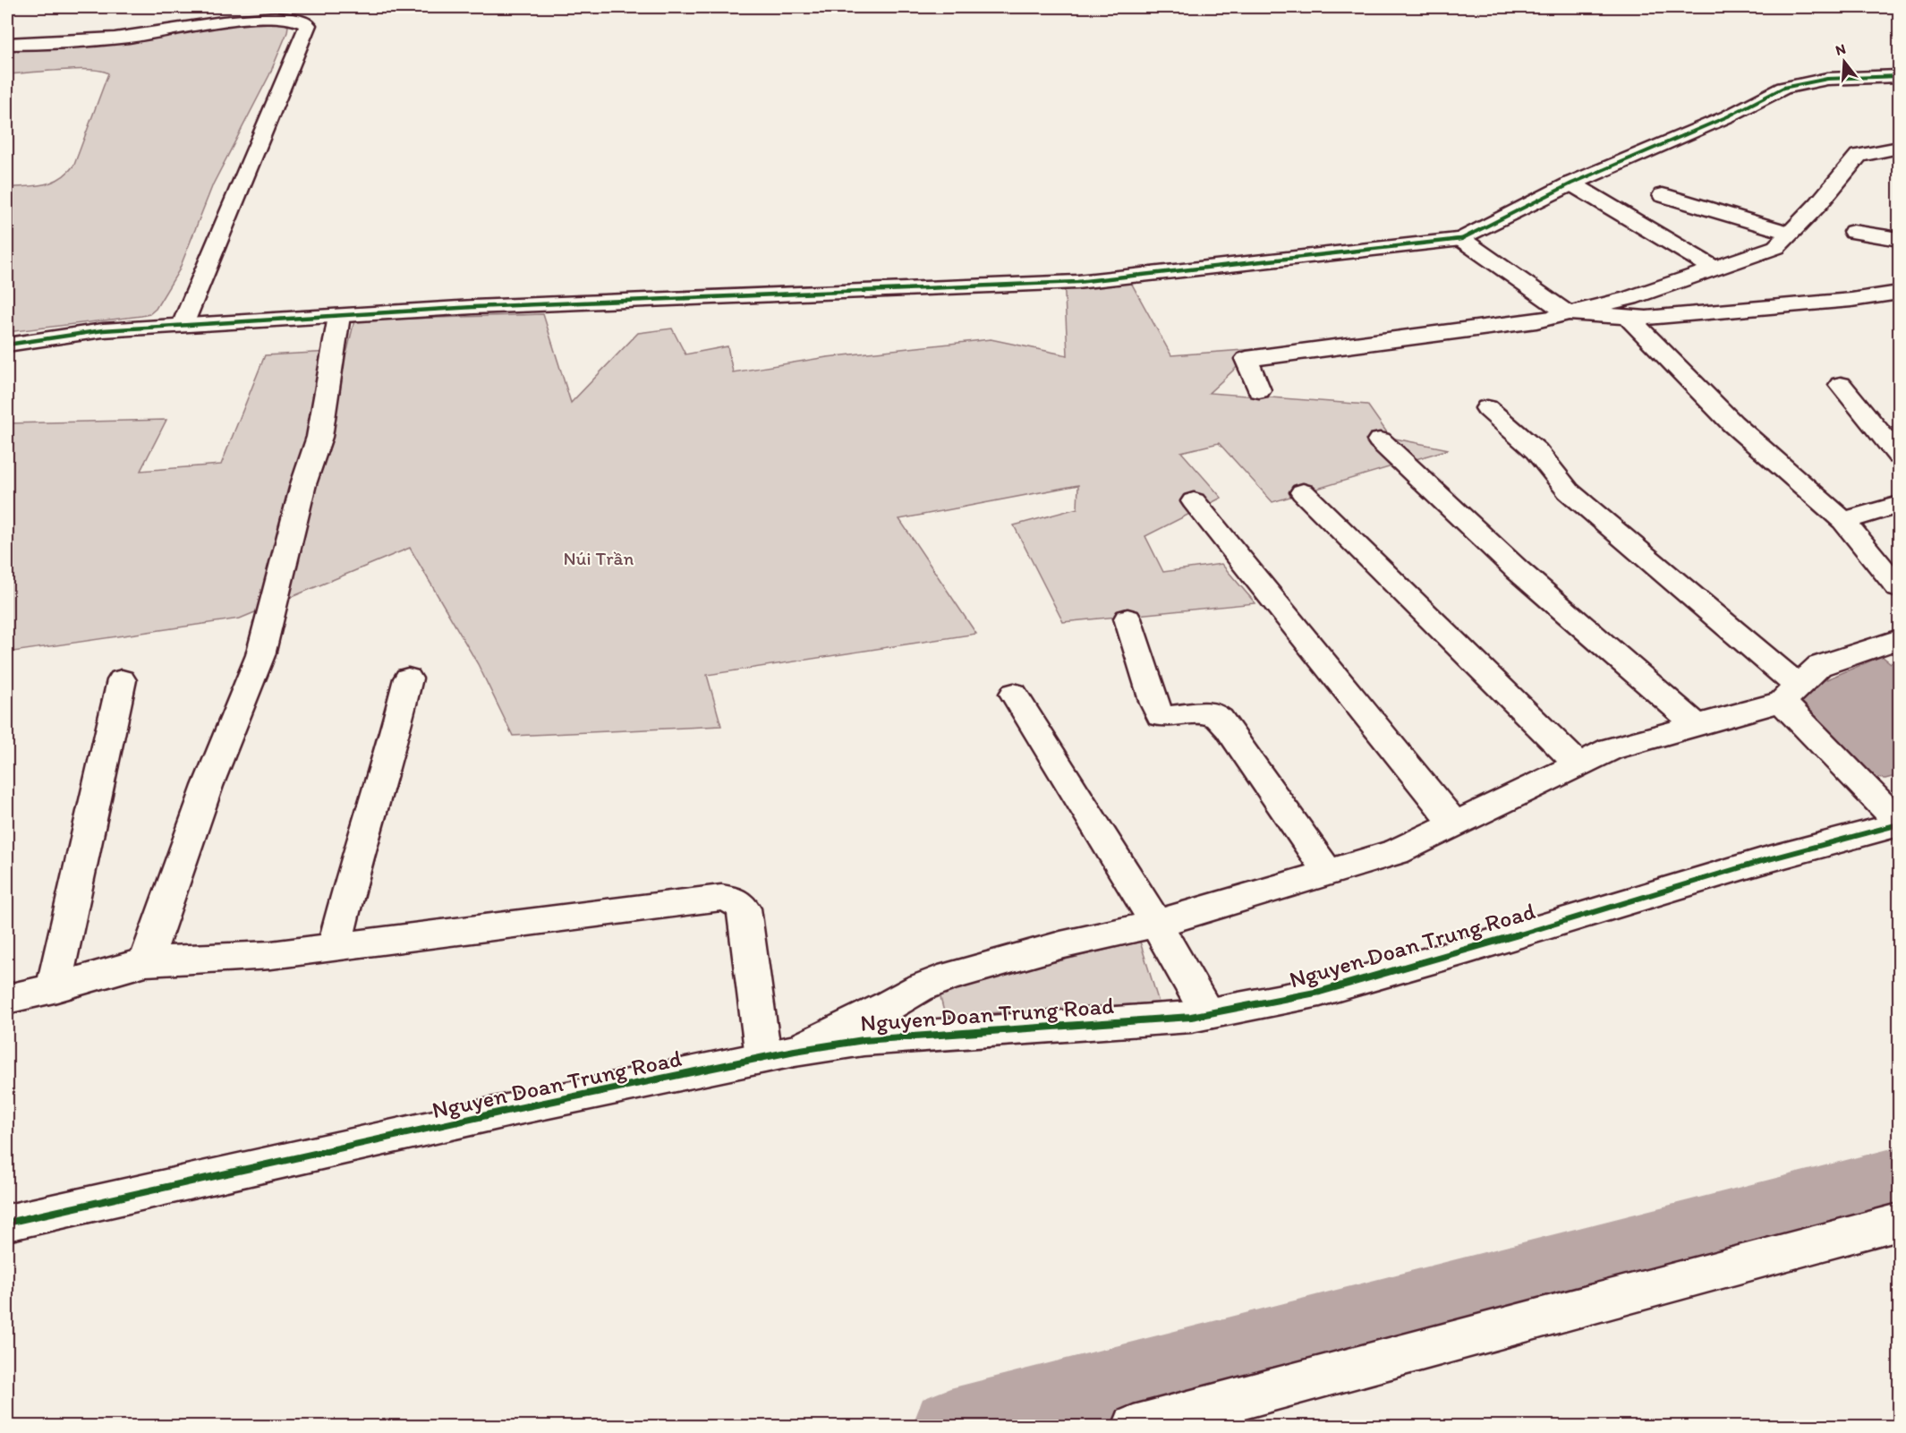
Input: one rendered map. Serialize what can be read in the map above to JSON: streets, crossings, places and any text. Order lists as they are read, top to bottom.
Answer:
{
  "streets": {
    "street": ["Nguyen Doan Trung Road"]
  },
  "parks": ["Núi Trần"],
  "north": "top"
}
